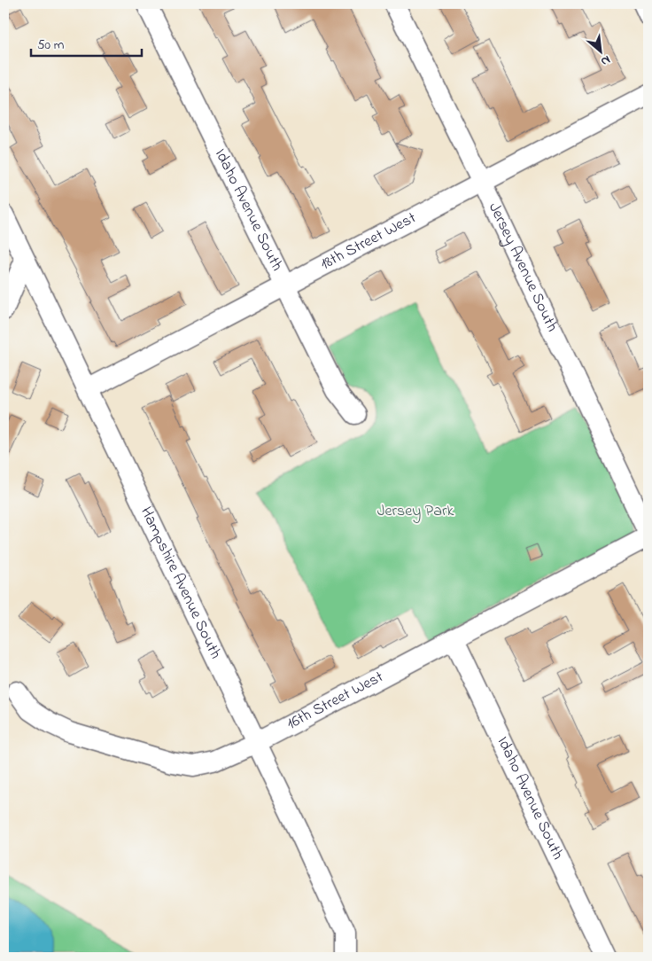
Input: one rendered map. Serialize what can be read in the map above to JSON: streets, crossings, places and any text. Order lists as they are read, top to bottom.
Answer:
{
  "streets": {
    "street": [
      "Idaho Avenue South",
      "18th Street West",
      "Jersey Avenue South",
      "Hampshire Avenue South",
      "16th Street West"
    ]
  },
  "crossings": [
    ["Idaho Avenue South", "18th Street West"],
    ["Idaho Avenue South", "16th Street West"],
    ["18th Street West", "Jersey Avenue South"],
    ["18th Street West", "Hampshire Avenue South"],
    ["Jersey Avenue South", "16th Street West"],
    ["Hampshire Avenue South", "16th Street West"]
  ],
  "parks": ["Jersey Park"],
  "scale_bar": "50 m",
  "north": "bottom right"
}
